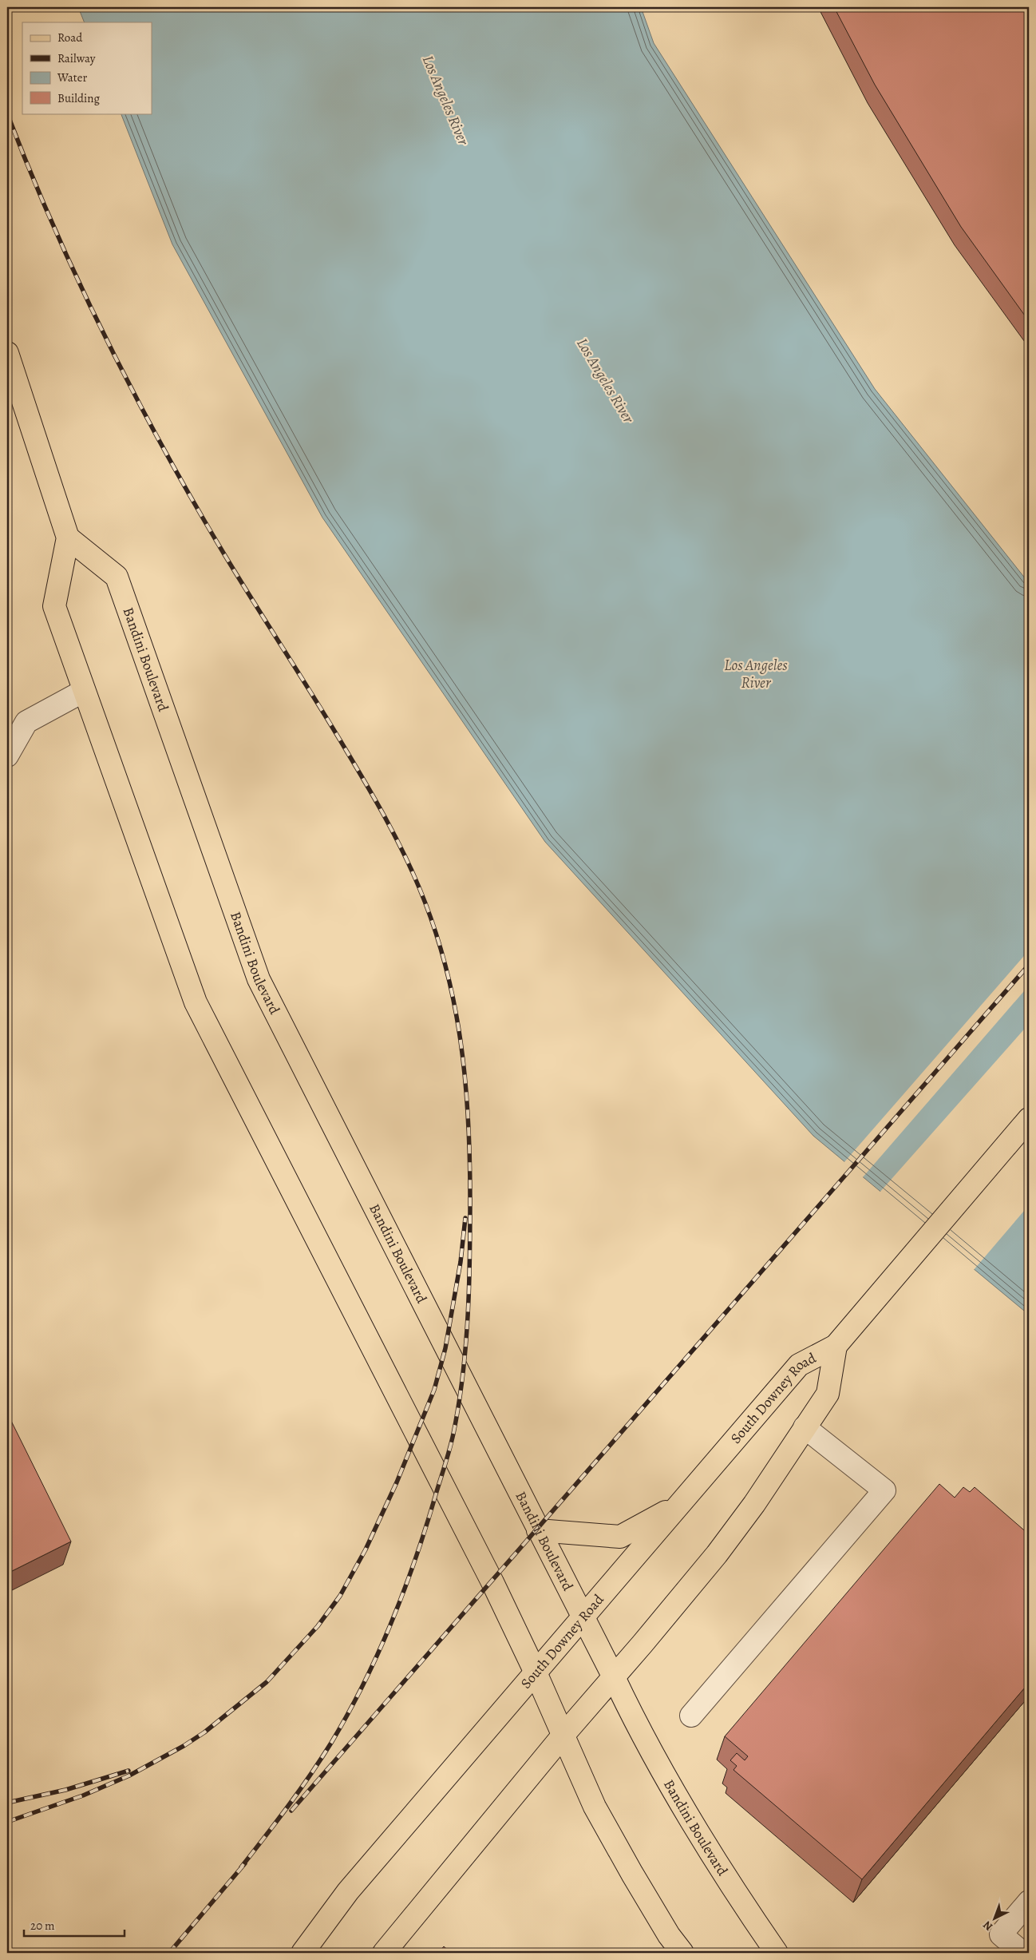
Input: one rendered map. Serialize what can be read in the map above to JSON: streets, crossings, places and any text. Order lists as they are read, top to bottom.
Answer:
{
  "streets": {
    "main road": ["Bandini Boulevard", "South Downey Road"]
  },
  "crossings": [
    ["Bandini Boulevard", "South Downey Road"]
  ],
  "water": ["Los Angeles River"],
  "legend": [
    "Road",
    "Railway",
    "Water",
    "Building"
  ],
  "scale_bar": "20 m",
  "north": "bottom left"
}
